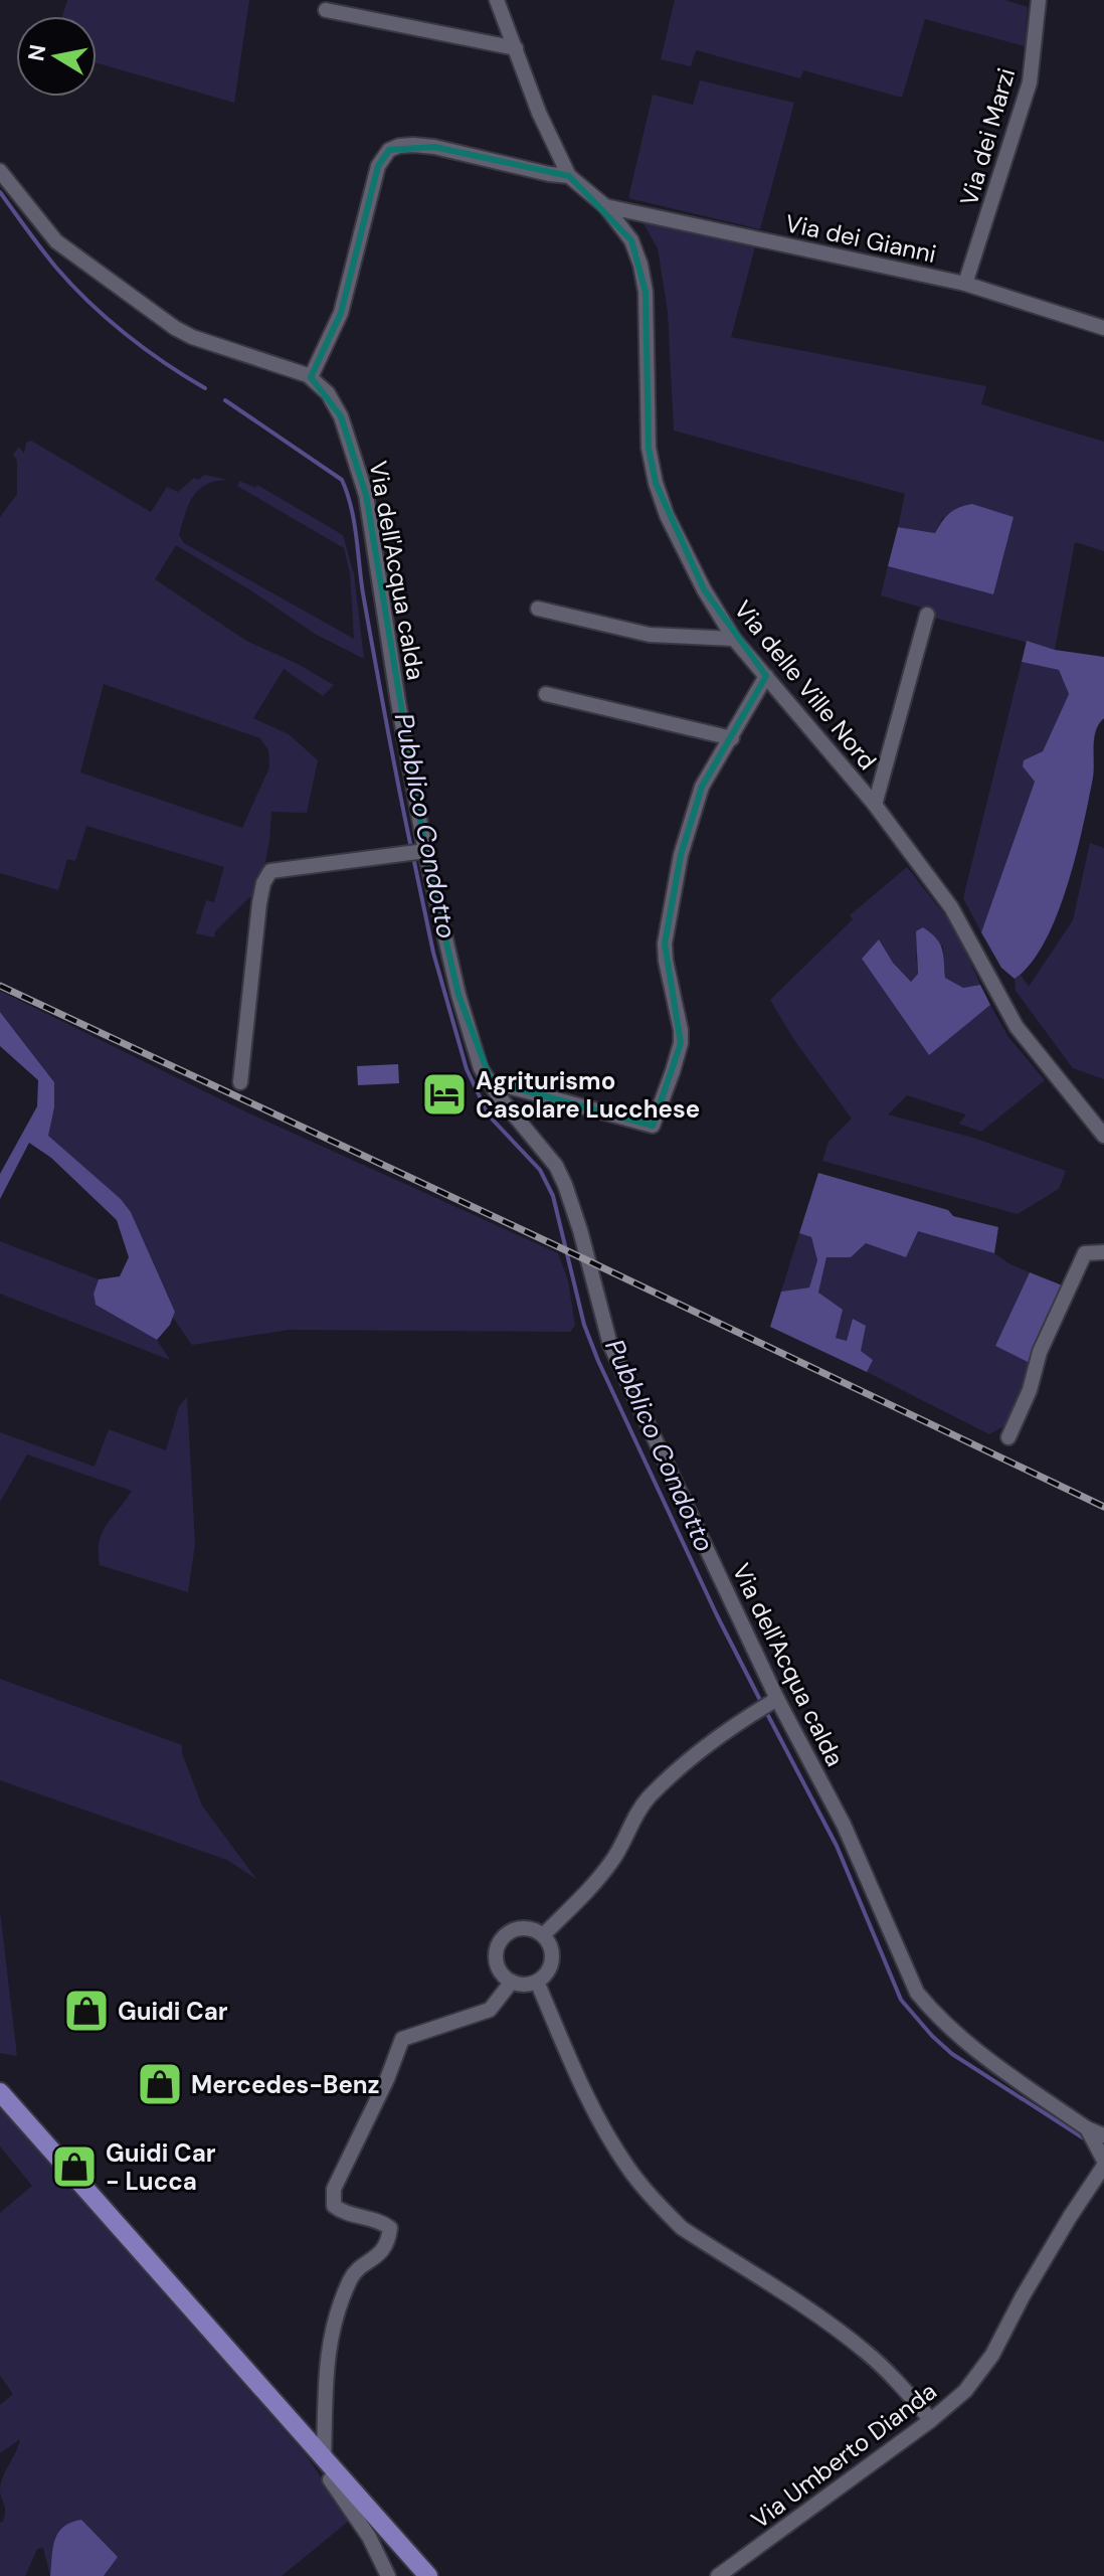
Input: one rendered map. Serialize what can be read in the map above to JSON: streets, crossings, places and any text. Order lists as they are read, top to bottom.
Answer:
{
  "streets": {
    "street": [
      "Via dei Marzi",
      "Via dei Gianni",
      "Via dell'Acqua calda",
      "Via delle Ville Nord",
      "Via Umberto Dianda"
    ]
  },
  "crossings": [
    ["Via dei Marzi", "Via dei Gianni"],
    ["Via dei Gianni", "Via delle Ville Nord"],
    ["Via dell'Acqua calda", "Via Umberto Dianda"]
  ],
  "water": ["Pubblico Condotto"],
  "places": {
    "hotel": ["Agriturismo Casolare Lucchese"],
    "shop": ["Guidi Car", "Mercedes-Benz", "Guidi Car - Lucca"]
  },
  "north": "left"
}
